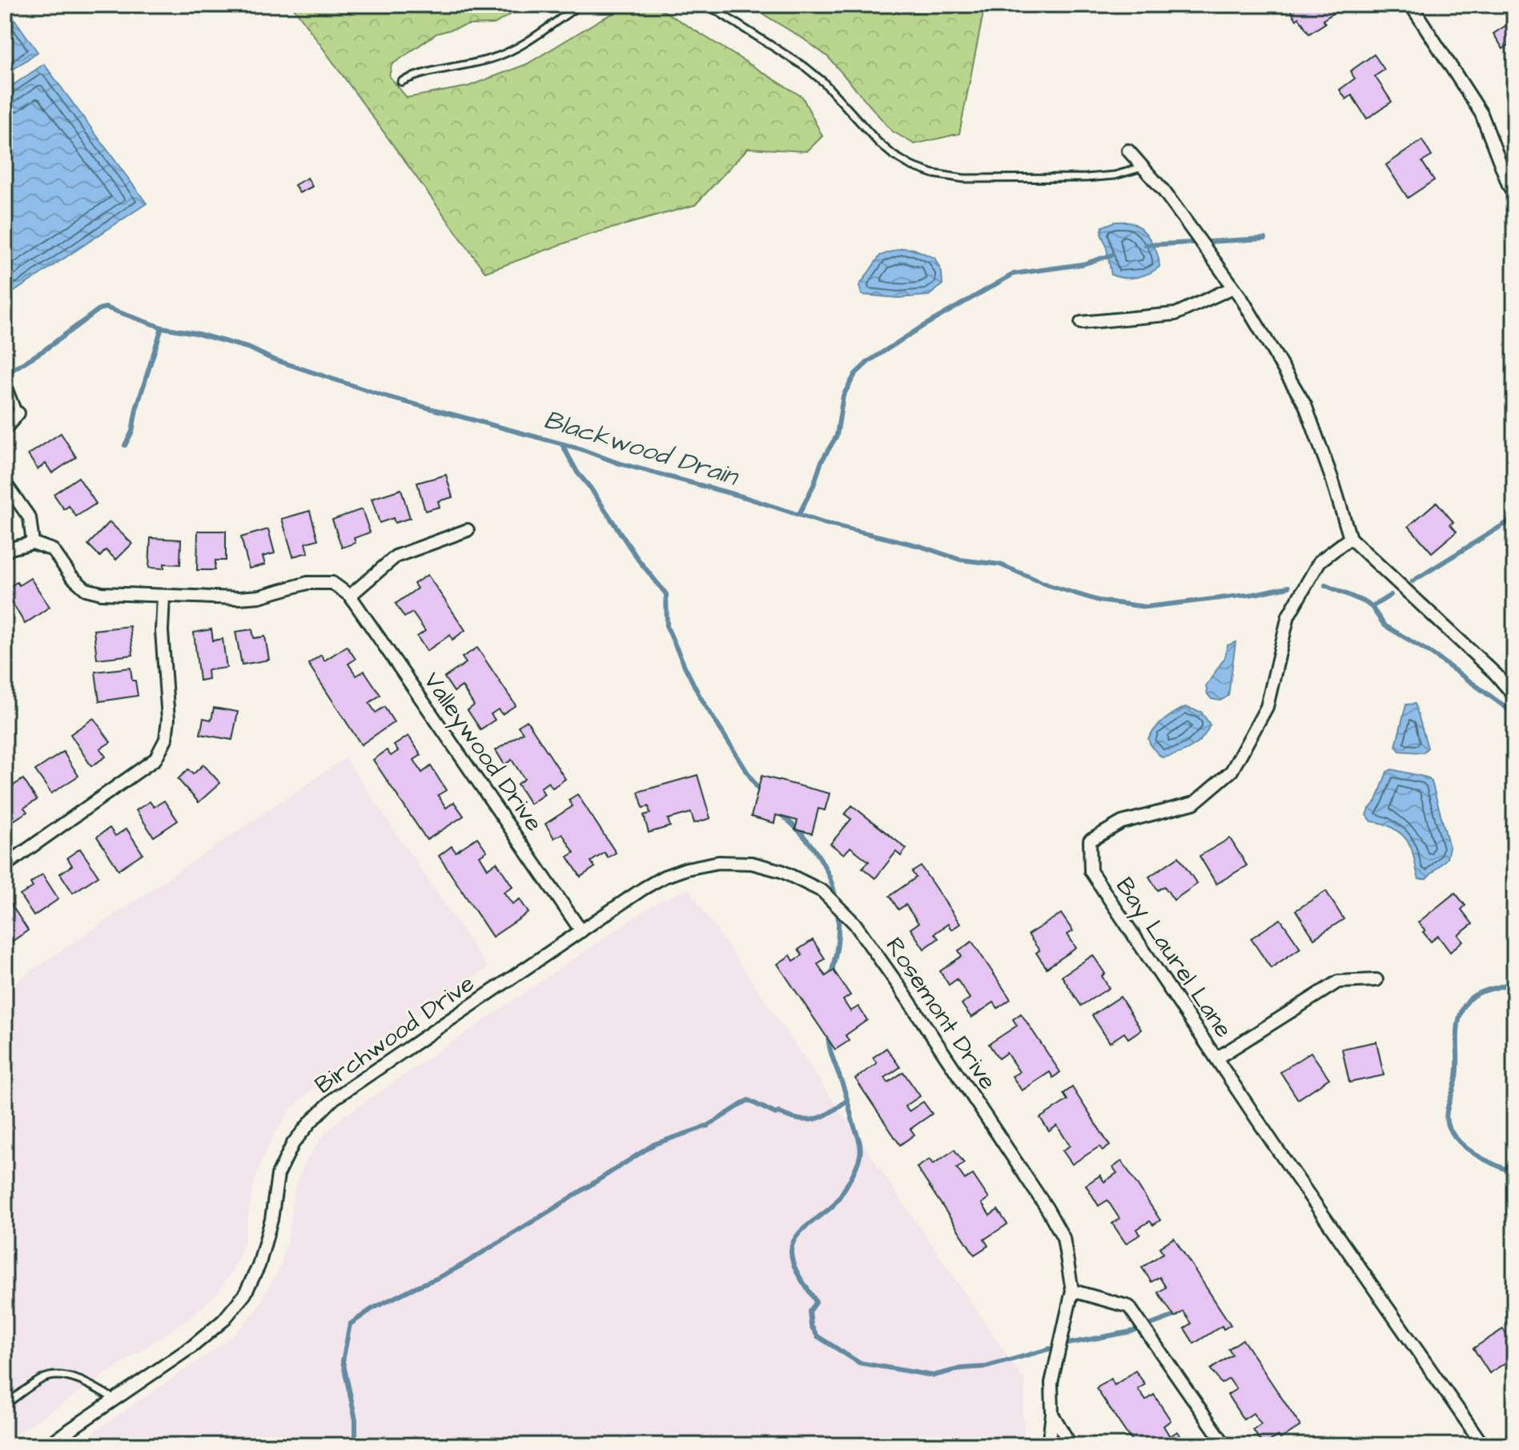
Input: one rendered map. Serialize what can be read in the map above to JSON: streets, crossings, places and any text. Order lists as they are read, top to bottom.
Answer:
{
  "streets": {
    "street": [
      "Valleywood Drive",
      "Bay Laurel Lane",
      "Rosemont Drive",
      "Birchwood Drive"
    ]
  },
  "crossings": [
    ["Valleywood Drive", "Rosemont Drive"],
    ["Valleywood Drive", "Birchwood Drive"],
    ["Rosemont Drive", "Birchwood Drive"]
  ],
  "water": ["Blackwood Drain"]
}
